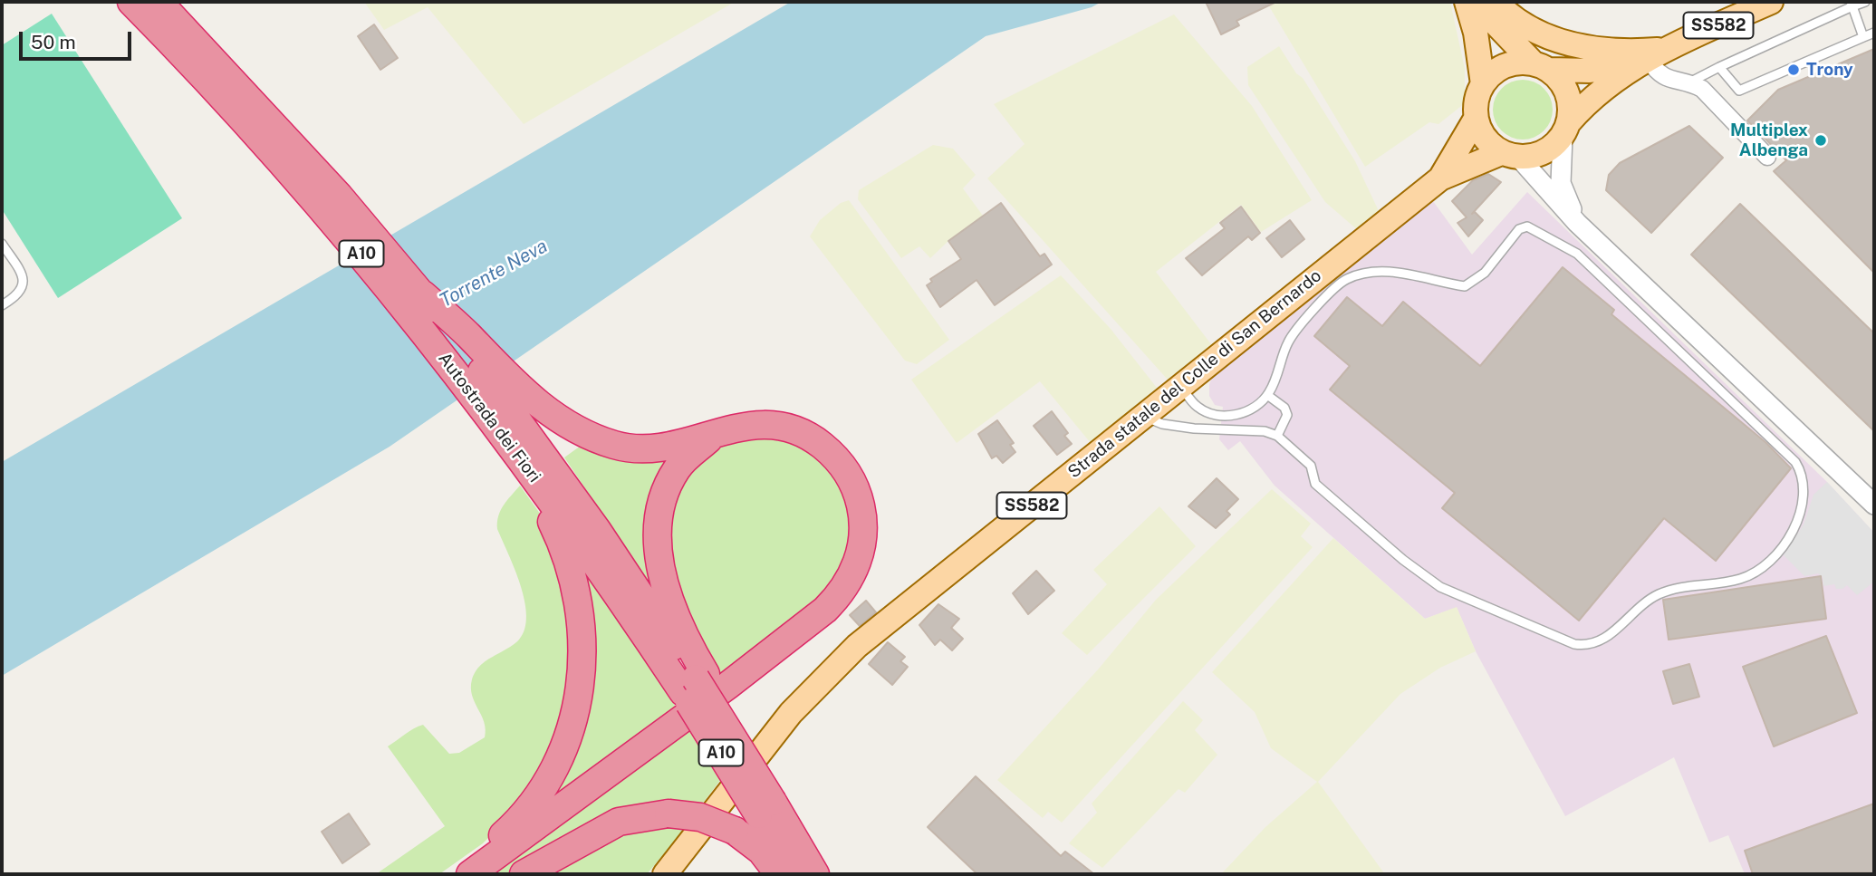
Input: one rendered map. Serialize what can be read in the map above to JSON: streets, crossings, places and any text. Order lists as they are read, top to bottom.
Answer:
{
  "streets": {
    "highway": ["A10", "Autostrada dei Fiori"],
    "main road": ["SS582", "Strada statale del Colle di San Bernardo"]
  },
  "crossings": [
    ["SS582", "Strada statale del Colle di San Bernardo"]
  ],
  "water": ["Torrente Neva"],
  "places": ["Trony", "Multiplex Albenga"],
  "scale_bar": "50 m"
}
